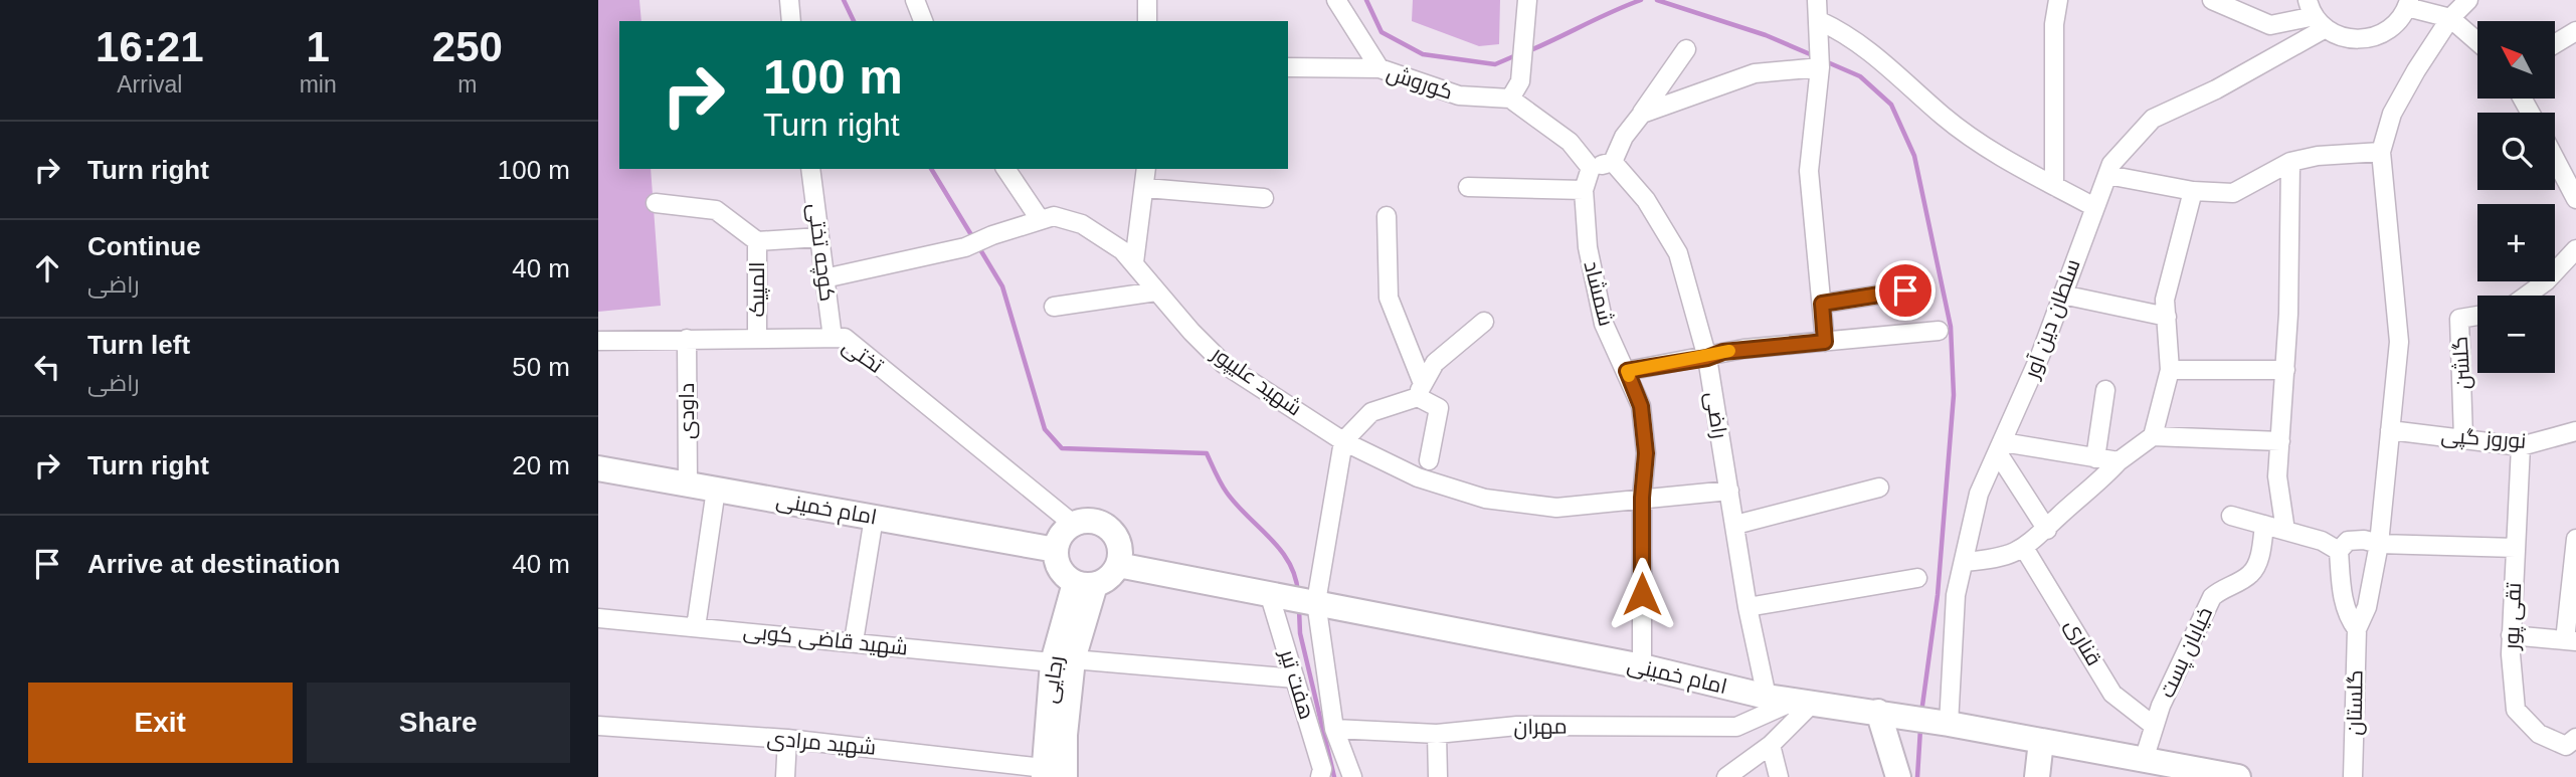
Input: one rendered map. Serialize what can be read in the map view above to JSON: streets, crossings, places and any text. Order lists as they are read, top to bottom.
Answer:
{
  "streets": {
    "main road": ["امام خمینی", "رجایی"],
    "street": [
      "کوروش",
      "کوچه تختی",
      "المپیک",
      "شمشاد",
      "سلطان دین آور",
      "تختی",
      "گلشن",
      "شهید علیپور",
      "داودی",
      "راضی",
      "نوروز گپی",
      "تقی پور",
      "شهید قاضی کوبی",
      "قناری",
      "خیابان پست",
      "هفت تیر",
      "گلستان",
      "مهران",
      "شهید مرادی"
    ]
  },
  "crossings": [
    ["کوچه تختی", "تختی"],
    ["کوچه تختی", "شهید علیپور"],
    ["المپیک", "تختی"],
    ["شمشاد", "شهید علیپور"],
    ["شمشاد", "امام خمینی"],
    ["سلطان دین آور", "امام خمینی"],
    ["تختی", "داودی"],
    ["تختی", "امام خمینی"],
    ["تختی", "رجایی"],
    ["گلشن", "نوروز گپی"],
    ["شهید علیپور", "راضی"],
    ["داودی", "امام خمینی"],
    ["راضی", "امام خمینی"],
    ["نوروز گپی", "تقی پور"],
    ["امام خمینی", "خیابان پست"],
    ["امام خمینی", "رجایی"],
    ["امام خمینی", "هفت تیر"],
    ["امام خمینی", "مهران"],
    ["شهید قاضی کوبی", "رجایی"],
    ["شهید قاضی کوبی", "هفت تیر"],
    ["قناری", "خیابان پست"],
    ["رجایی", "شهید مرادی"]
  ],
  "north": "top left",
  "page": {
    "eta": [
      "16:21",
      "Arrival",
      "1",
      "min",
      "250",
      "m"
    ],
    "map_buttons": ["+", "−"],
    "turn": ["100 m", "Turn right"],
    "list": [
      {
        "name": "Turn right",
        "value": "100 m"
      },
      {
        "name": "Continue",
        "note": "راضی",
        "value": "40 m"
      },
      {
        "name": "Turn left",
        "note": "راضی",
        "value": "50 m"
      },
      {
        "name": "Turn right",
        "value": "20 m"
      },
      {
        "name": "Arrive at destination",
        "value": "40 m"
      }
    ],
    "buttons": ["Exit", "Share"]
  }
}
